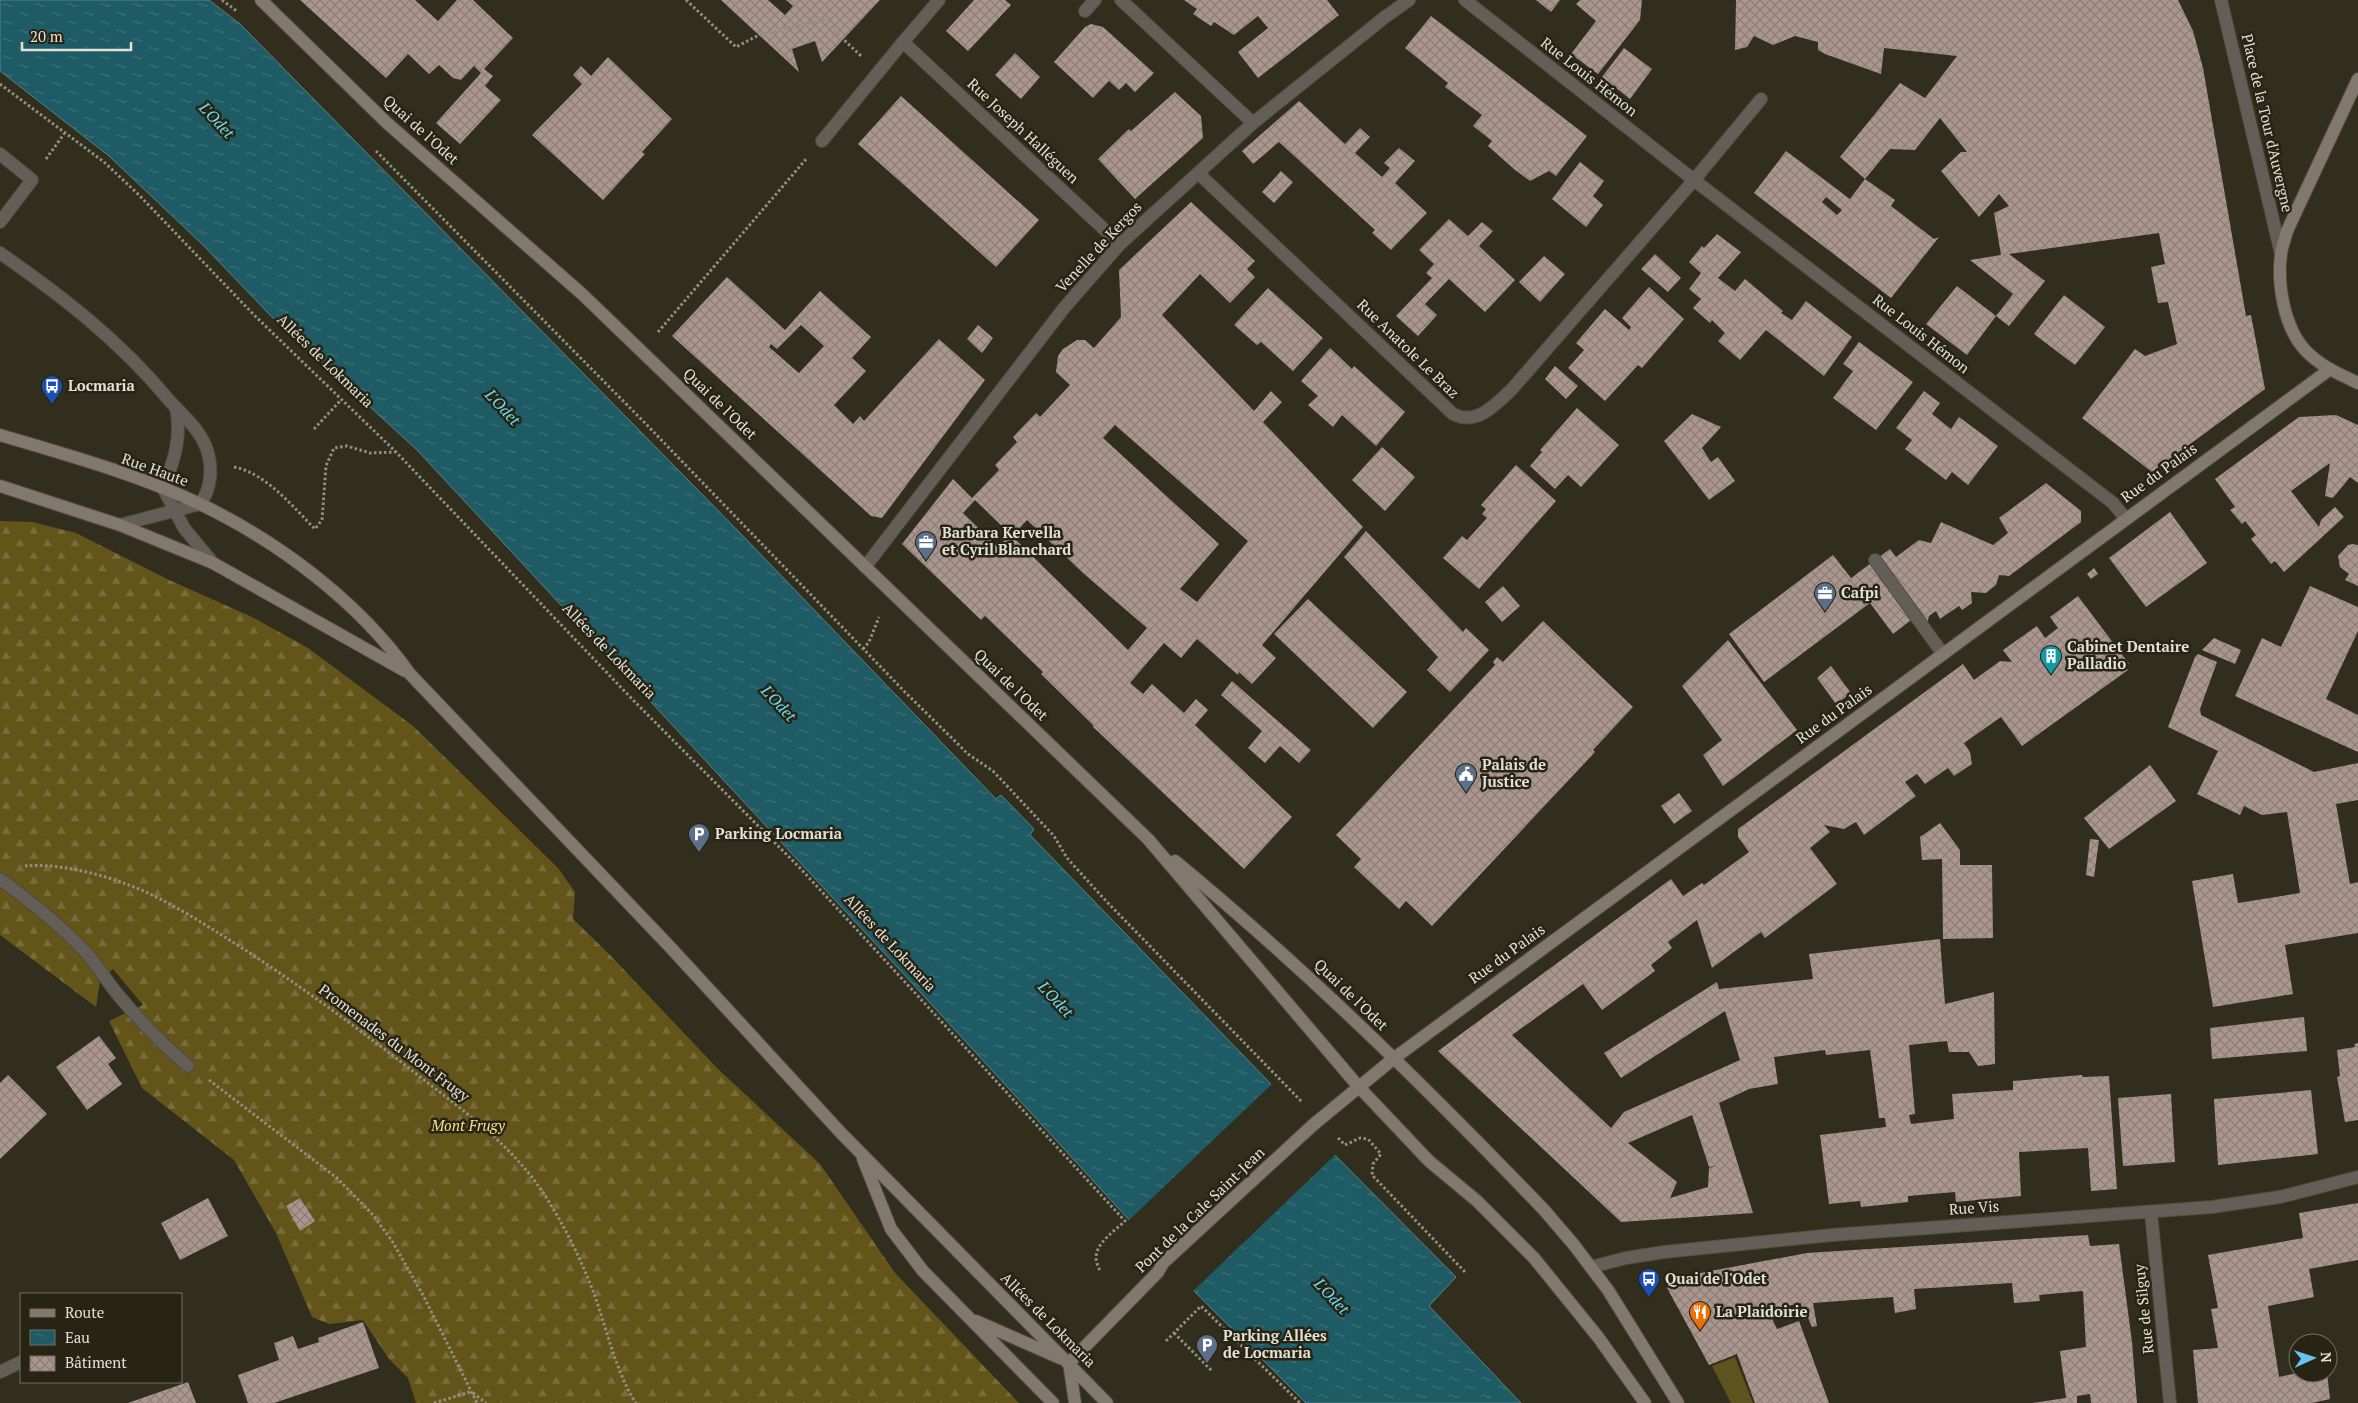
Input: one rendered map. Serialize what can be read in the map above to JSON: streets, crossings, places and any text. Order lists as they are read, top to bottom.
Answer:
{
  "streets": {
    "main road": [
      "Place de la Tour d'Auvergne",
      "Quai de l'Odet",
      "Allées de Lokmaria",
      "Rue Haute",
      "Rue du Palais",
      "Pont de la Cale Saint-Jean"
    ],
    "street": [
      "Rue Louis Hémon",
      "Rue Joseph Halléguen",
      "Venelle de Kergos",
      "Rue Anatole Le Braz",
      "Rue Vis",
      "Rue de Silguy"
    ],
    "path": ["Promenades du Mont Frugy"]
  },
  "crossings": [
    ["Rue Louis Hémon", "Rue Anatole Le Braz"],
    ["Rue Louis Hémon", "Rue du Palais"],
    ["Place de la Tour d'Auvergne", "Rue du Palais"],
    ["Quai de l'Odet", "Venelle de Kergos"],
    ["Quai de l'Odet", "Rue du Palais"],
    ["Quai de l'Odet", "Rue Vis"],
    ["Quai de l'Odet", "Pont de la Cale Saint-Jean"],
    ["Rue Joseph Halléguen", "Venelle de Kergos"],
    ["Venelle de Kergos", "Rue Anatole Le Braz"],
    ["Allées de Lokmaria", "Rue Haute"],
    ["Allées de Lokmaria", "Pont de la Cale Saint-Jean"],
    ["Rue du Palais", "Pont de la Cale Saint-Jean"],
    ["Rue Vis", "Rue de Silguy"]
  ],
  "water": ["L'Odet"],
  "parks": ["Mont Frugy"],
  "places": {
    "bus stop": ["Locmaria", "Quai de l'Odet"],
    "office": ["Barbara Kervella et Cyril Blanchard", "Cafpi"],
    "building": ["Cabinet Dentaire Palladio"],
    "public building": ["Palais de Justice"],
    "parking": ["Parking Locmaria", "Parking Allées de Locmaria"],
    "restaurant": ["La Plaidoirie"]
  },
  "legend": ["Route", "Eau", "Bâtiment"],
  "scale_bar": "20 m",
  "north": "right"
}
